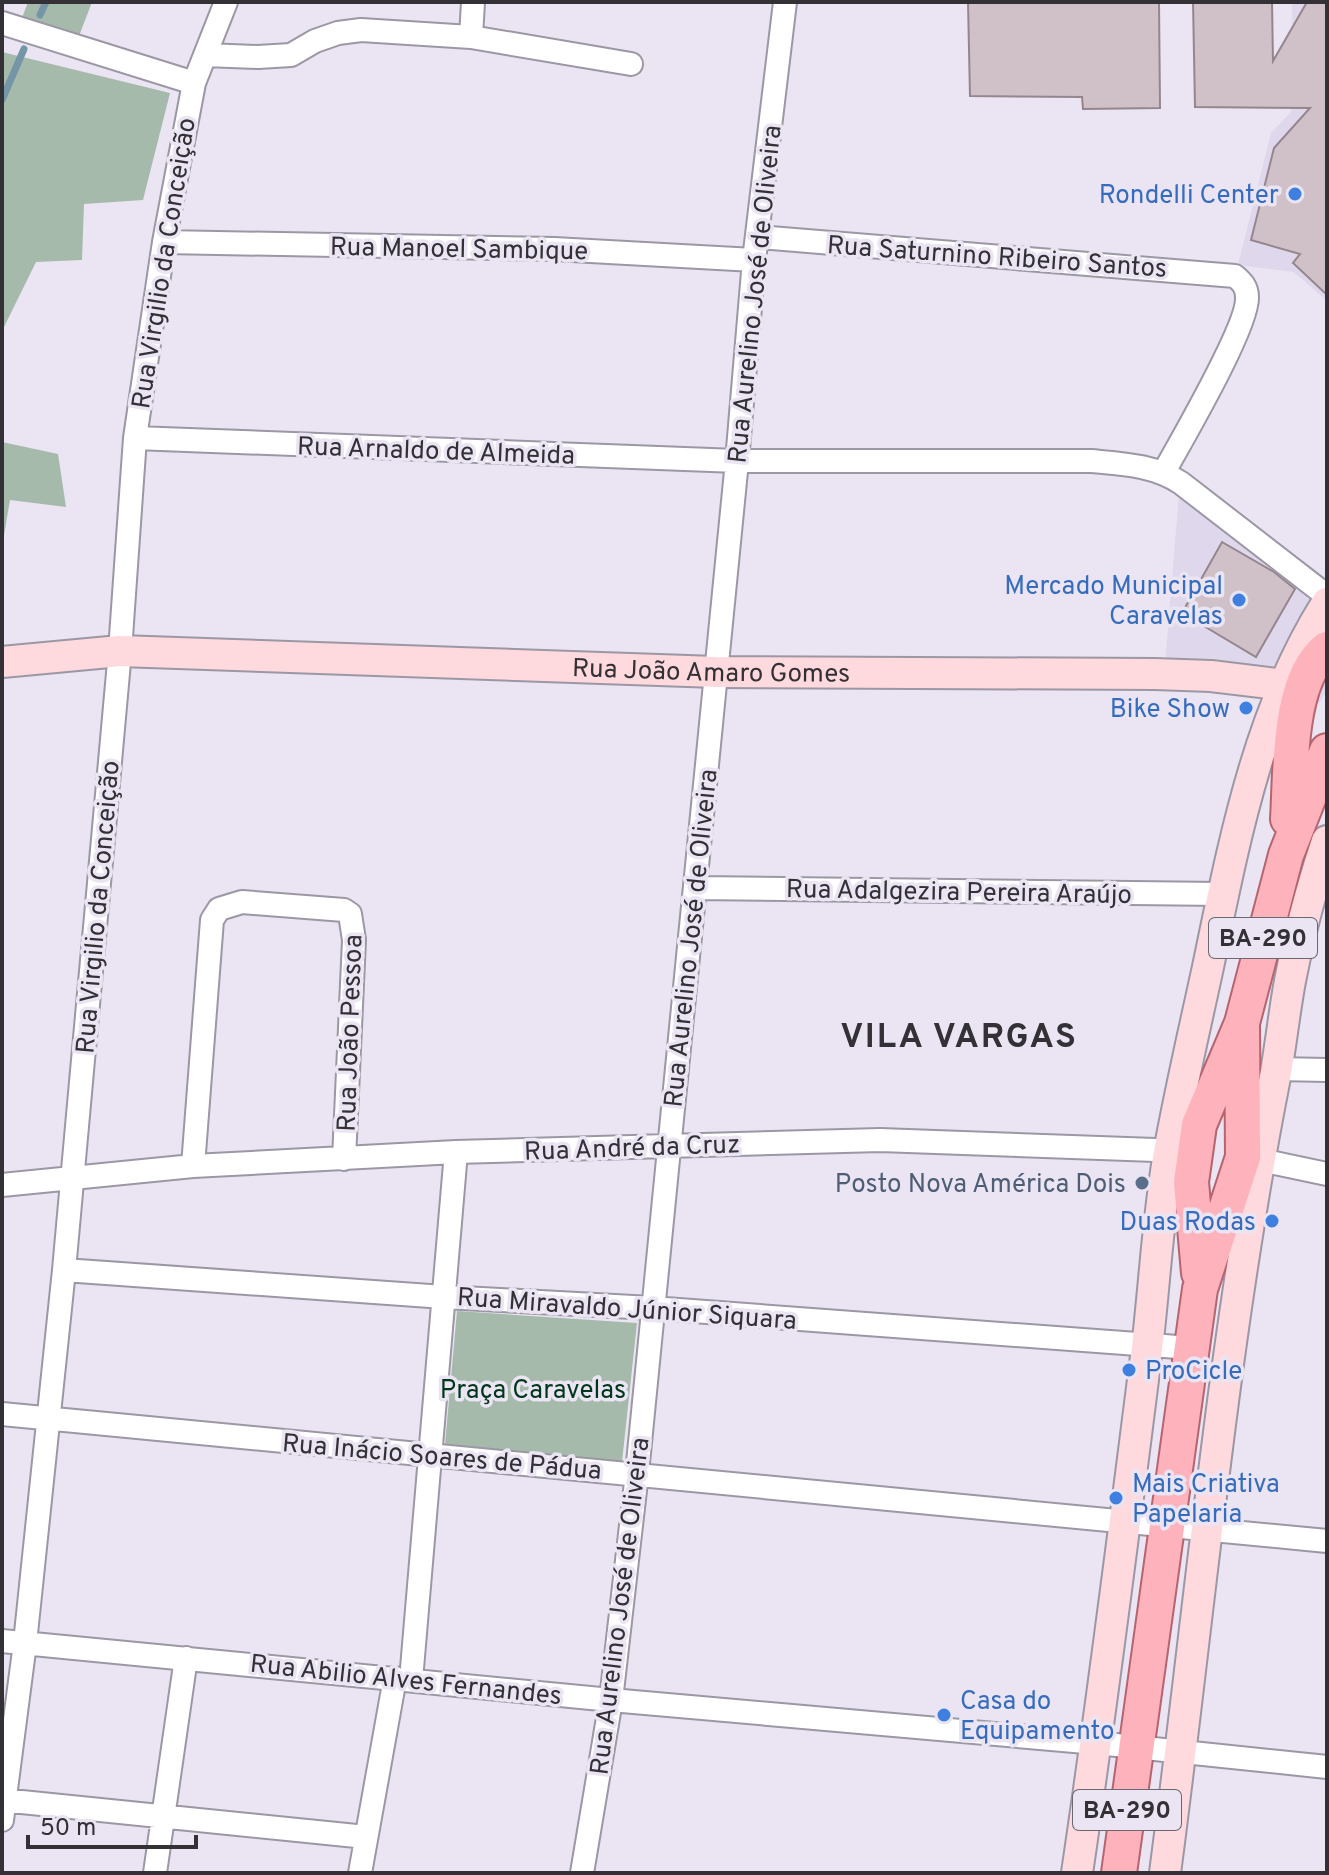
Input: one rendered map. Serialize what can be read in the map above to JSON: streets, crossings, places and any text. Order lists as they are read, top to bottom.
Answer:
{
  "streets": {
    "main road": ["BA-290"],
    "street": [
      "Rua Manoel Sambique",
      "Rua Saturnino Ribeiro Santos",
      "Rua Virgilio da Conceição",
      "Rua Aurelino José de Oliveira",
      "Rua Arnaldo de Almeida",
      "Rua João Amaro Gomes",
      "Rua Adalgezira Pereira Araújo",
      "Rua João Pessoa",
      "Rua André da Cruz",
      "Rua Miravaldo Júnior Siquara",
      "Rua Inácio Soares de Pádua",
      "Rua Abilio Alves Fernandes"
    ]
  },
  "crossings": [
    ["Rua Manoel Sambique", "Rua Virgilio da Conceição"],
    ["Rua Manoel Sambique", "Rua Aurelino José de Oliveira"],
    ["Rua Saturnino Ribeiro Santos", "Rua Aurelino José de Oliveira"],
    ["Rua Saturnino Ribeiro Santos", "Rua Arnaldo de Almeida"],
    ["Rua Virgilio da Conceição", "Rua Arnaldo de Almeida"],
    ["Rua Virgilio da Conceição", "Rua João Amaro Gomes"],
    ["Rua Virgilio da Conceição", "Rua André da Cruz"],
    ["Rua Virgilio da Conceição", "Rua Miravaldo Júnior Siquara"],
    ["Rua Virgilio da Conceição", "Rua Inácio Soares de Pádua"],
    ["Rua Virgilio da Conceição", "Rua Abilio Alves Fernandes"],
    ["Rua Aurelino José de Oliveira", "Rua Arnaldo de Almeida"],
    ["Rua Aurelino José de Oliveira", "Rua João Amaro Gomes"],
    ["Rua Aurelino José de Oliveira", "Rua Adalgezira Pereira Araújo"],
    ["Rua Aurelino José de Oliveira", "Rua André da Cruz"],
    ["Rua Aurelino José de Oliveira", "Rua Miravaldo Júnior Siquara"],
    ["Rua Aurelino José de Oliveira", "Rua Inácio Soares de Pádua"],
    ["Rua Aurelino José de Oliveira", "Rua Abilio Alves Fernandes"],
    ["BA-290", "Rua André da Cruz"],
    ["BA-290", "Rua Miravaldo Júnior Siquara"],
    ["BA-290", "Rua Inácio Soares de Pádua"],
    ["BA-290", "Rua Abilio Alves Fernandes"],
    ["Rua João Pessoa", "Rua André da Cruz"]
  ],
  "districts": ["VILA VARGAS"],
  "parks": ["Praça Caravelas"],
  "places": [
    "Rondelli Center",
    "Mercado Municipal Caravelas",
    "Bike Show",
    "Posto Nova América Dois",
    "Duas Rodas",
    "ProCicle",
    "Mais Criativa Papelaria",
    "Casa do Equipamento"
  ],
  "scale_bar": "50 m"
}
